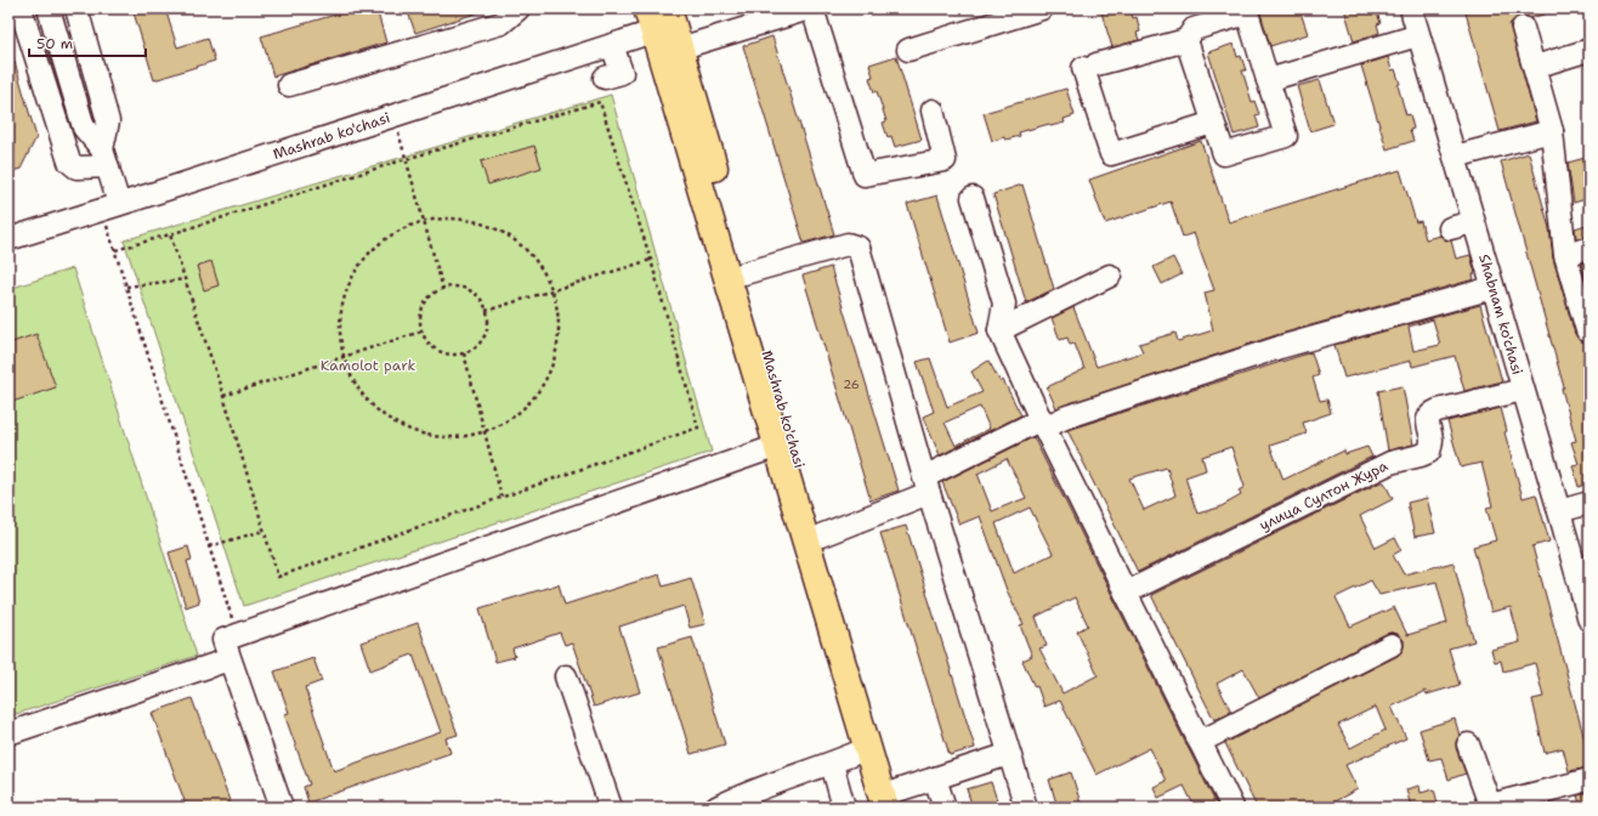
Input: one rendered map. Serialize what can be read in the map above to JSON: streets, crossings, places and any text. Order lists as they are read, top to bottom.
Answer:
{
  "streets": {
    "main road": ["Mashrab ko'chasi"],
    "street": ["Shabnam ko'chasi", "улица Султон Жура"]
  },
  "crossings": [
    ["Shabnam ko'chasi", "улица Султон Жура"]
  ],
  "parks": ["Kamolot park"],
  "house_numbers": ["26"],
  "scale_bar": "50 m"
}
